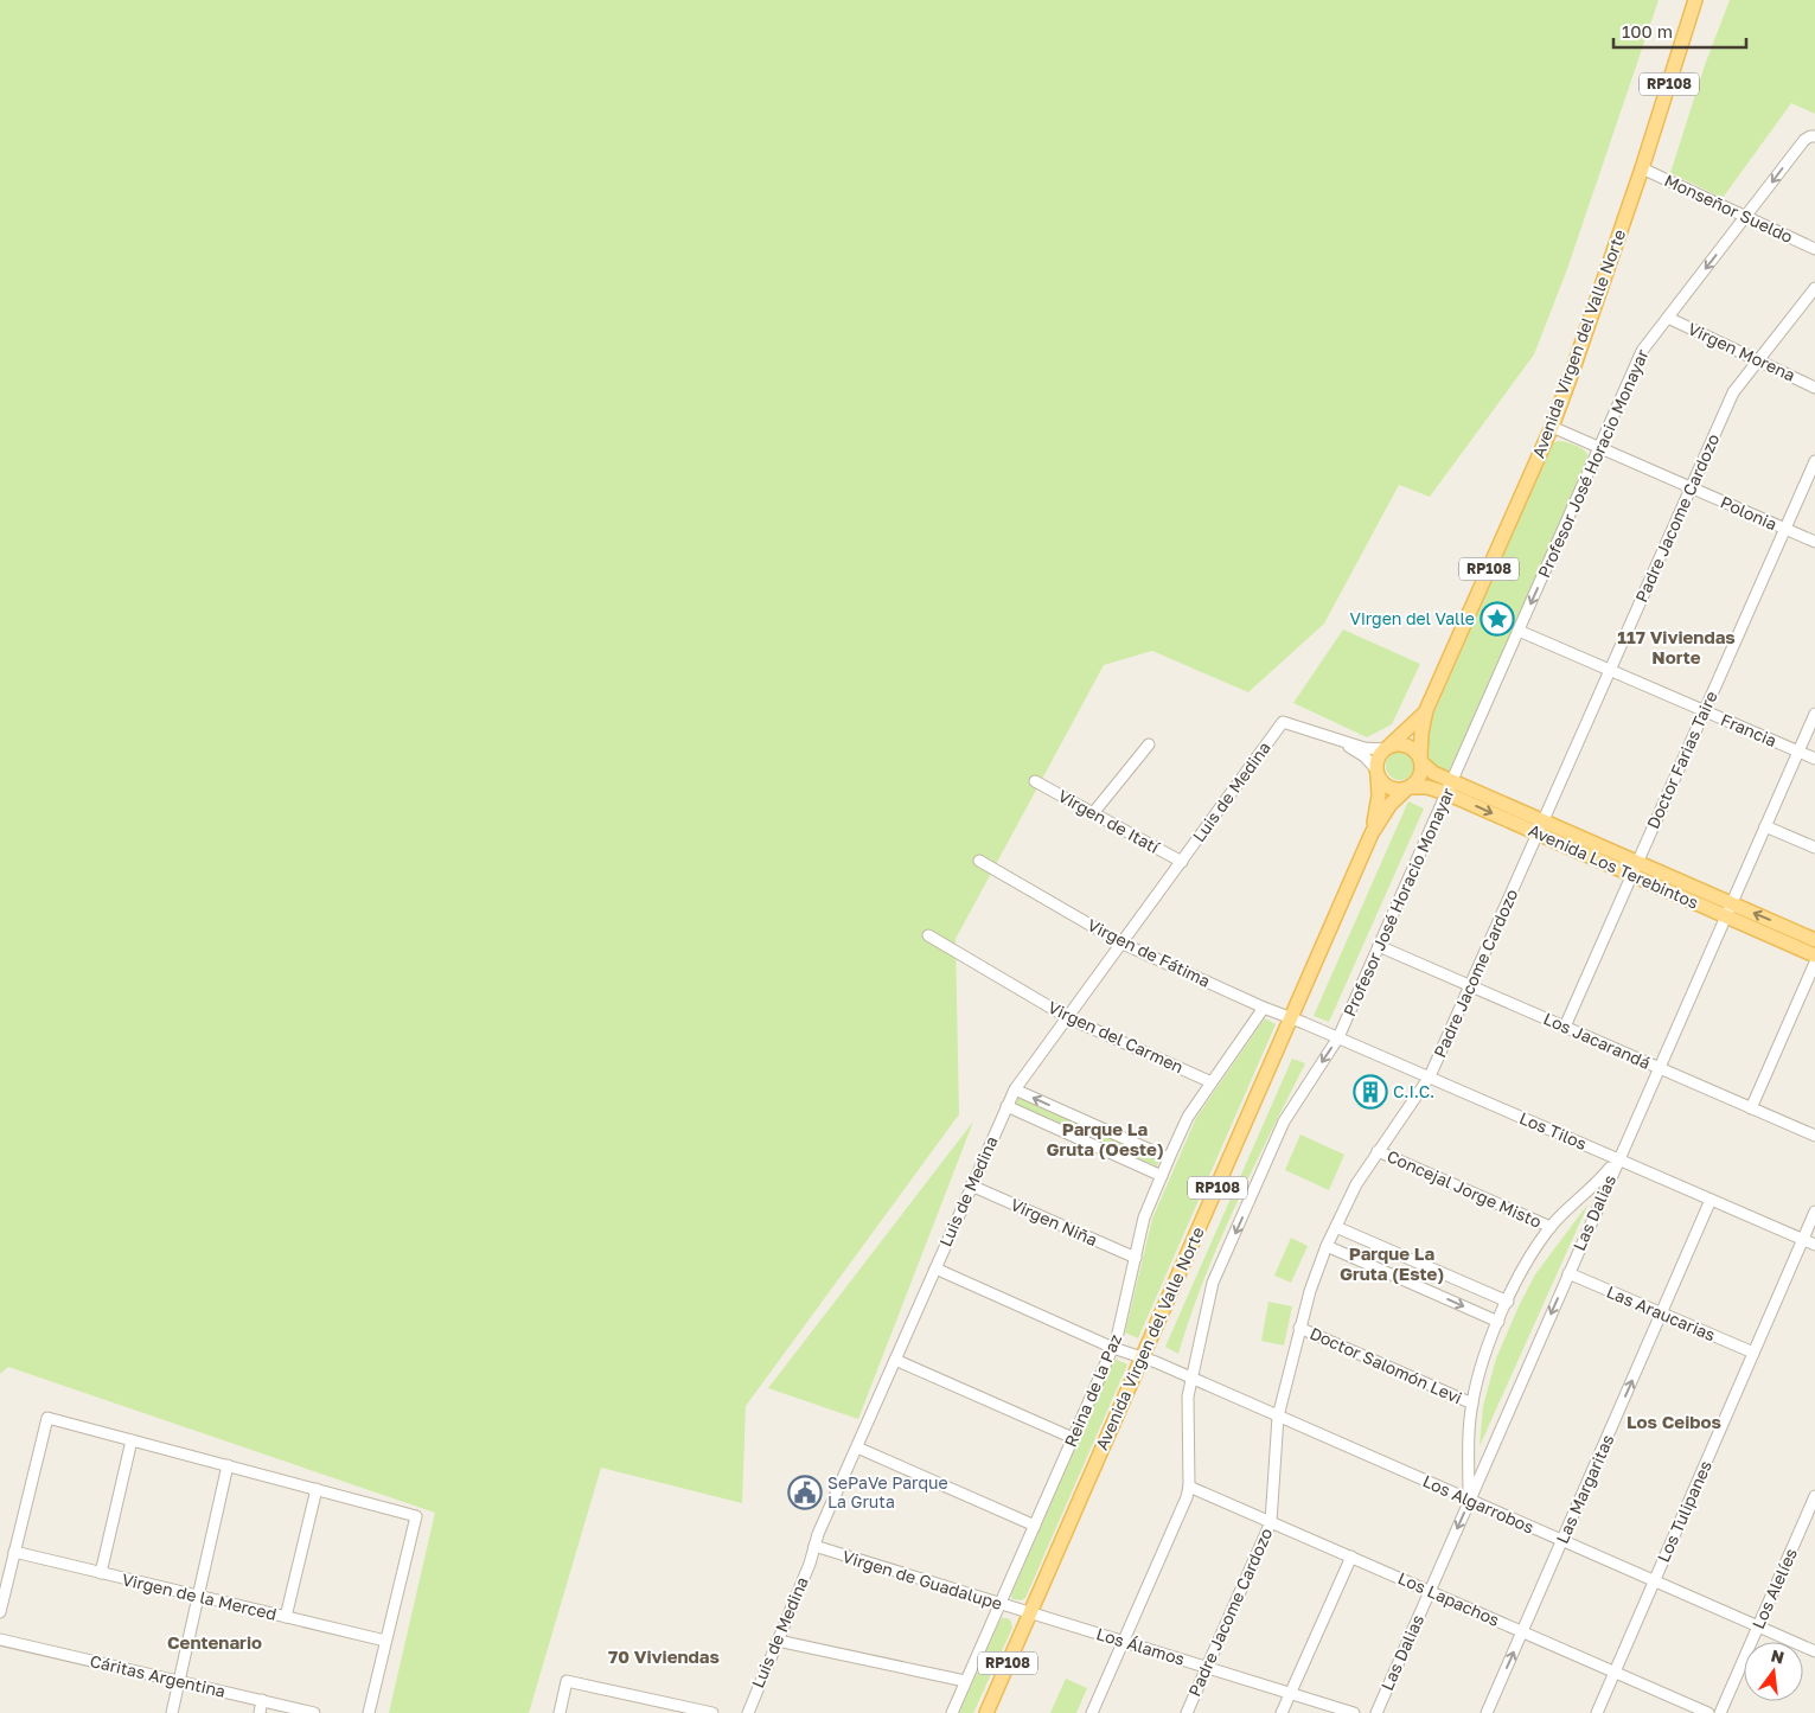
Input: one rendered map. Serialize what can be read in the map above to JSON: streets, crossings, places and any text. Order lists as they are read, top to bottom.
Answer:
{
  "streets": {
    "main road": ["RP108", "Avenida Virgen del Valle Norte", "Avenida Los Terebintos"],
    "street": [
      "Monseñor Sueldo",
      "Virgen Morena",
      "Profesor José Horacio Monayar",
      "Polonia",
      "Padre Jacome Cardozo",
      "Francia",
      "Doctor Farias Taire",
      "Luis de Medina",
      "Virgen de Itatí",
      "Virgen de Fátima",
      "Virgen del Carmen",
      "Los Jacarandá",
      "Los Tilos",
      "Concejal Jorge Misto",
      "Las Dalias",
      "Virgen Niña",
      "Las Araucarias",
      "Doctor Salomón Levi",
      "Reina de la Paz",
      "Las Margaritas",
      "Los Algarrobos",
      "Los Tulipanes",
      "Virgen de Guadalupe",
      "Los Alelíes",
      "Virgen de la Merced",
      "Los Lapachos",
      "Los Álamos",
      "Cáritas Argentina"
    ]
  },
  "crossings": [
    ["RP108", "Avenida Virgen del Valle Norte"],
    ["RP108", "Avenida Los Terebintos"],
    ["Monseñor Sueldo", "Avenida Virgen del Valle Norte"],
    ["Monseñor Sueldo", "Profesor José Horacio Monayar"],
    ["Avenida Virgen del Valle Norte", "Polonia"],
    ["Avenida Virgen del Valle Norte", "Avenida Los Terebintos"],
    ["Avenida Virgen del Valle Norte", "Virgen de Fátima"],
    ["Avenida Virgen del Valle Norte", "Los Tilos"],
    ["Avenida Virgen del Valle Norte", "Los Algarrobos"],
    ["Avenida Virgen del Valle Norte", "Virgen de Guadalupe"],
    ["Avenida Virgen del Valle Norte", "Los Álamos"],
    ["Virgen Morena", "Profesor José Horacio Monayar"],
    ["Virgen Morena", "Padre Jacome Cardozo"],
    ["Profesor José Horacio Monayar", "Polonia"],
    ["Profesor José Horacio Monayar", "Francia"],
    ["Profesor José Horacio Monayar", "Avenida Los Terebintos"],
    ["Profesor José Horacio Monayar", "Los Jacarandá"],
    ["Profesor José Horacio Monayar", "Los Tilos"],
    ["Profesor José Horacio Monayar", "Los Algarrobos"],
    ["Profesor José Horacio Monayar", "Los Lapachos"],
    ["Profesor José Horacio Monayar", "Los Álamos"],
    ["Polonia", "Padre Jacome Cardozo"],
    ["Polonia", "Doctor Farias Taire"],
    ["Padre Jacome Cardozo", "Francia"],
    ["Padre Jacome Cardozo", "Avenida Los Terebintos"],
    ["Padre Jacome Cardozo", "Los Jacarandá"],
    ["Padre Jacome Cardozo", "Los Tilos"],
    ["Padre Jacome Cardozo", "Concejal Jorge Misto"],
    ["Padre Jacome Cardozo", "Doctor Salomón Levi"],
    ["Padre Jacome Cardozo", "Los Algarrobos"],
    ["Padre Jacome Cardozo", "Los Lapachos"],
    ["Padre Jacome Cardozo", "Los Álamos"],
    ["Francia", "Doctor Farias Taire"],
    ["Francia", "Las Dalias"],
    ["Doctor Farias Taire", "Avenida Los Terebintos"],
    ["Doctor Farias Taire", "Los Jacarandá"],
    ["Luis de Medina", "Virgen de Itatí"],
    ["Luis de Medina", "Virgen de Fátima"],
    ["Luis de Medina", "Virgen del Carmen"],
    ["Luis de Medina", "Virgen Niña"],
    ["Luis de Medina", "Los Algarrobos"],
    ["Luis de Medina", "Virgen de Guadalupe"],
    ["Avenida Los Terebintos", "Las Dalias"],
    ["Virgen de Fátima", "Los Tilos"],
    ["Virgen de Fátima", "Reina de la Paz"],
    ["Virgen del Carmen", "Reina de la Paz"],
    ["Los Jacarandá", "Las Dalias"],
    ["Los Tilos", "Las Dalias"],
    ["Los Tilos", "Las Margaritas"],
    ["Los Tilos", "Los Tulipanes"],
    ["Las Dalias", "Las Araucarias"],
    ["Las Dalias", "Los Algarrobos"],
    ["Las Dalias", "Los Lapachos"],
    ["Virgen Niña", "Reina de la Paz"],
    ["Las Araucarias", "Las Margaritas"],
    ["Las Araucarias", "Los Tulipanes"],
    ["Reina de la Paz", "Los Algarrobos"],
    ["Reina de la Paz", "Virgen de Guadalupe"],
    ["Las Margaritas", "Los Algarrobos"],
    ["Las Margaritas", "Los Lapachos"],
    ["Los Algarrobos", "Los Tulipanes"],
    ["Los Algarrobos", "Los Alelíes"],
    ["Los Tulipanes", "Los Lapachos"],
    ["Virgen de Guadalupe", "Los Álamos"]
  ],
  "one_way": ["Profesor José Horacio Monayar", "Las Margaritas"],
  "districts": [
    "117 Viviendas Norte",
    "Parque La Gruta (Oeste)",
    "Parque La Gruta (Este)",
    "Los Ceibos",
    "Centenario",
    "70 Viviendas"
  ],
  "places": {
    "place": ["Virgen del Valle"],
    "building": ["C.I.C."],
    "public building": ["SePaVe Parque La Gruta"]
  },
  "scale_bar": "100 m",
  "north": "top"
}
